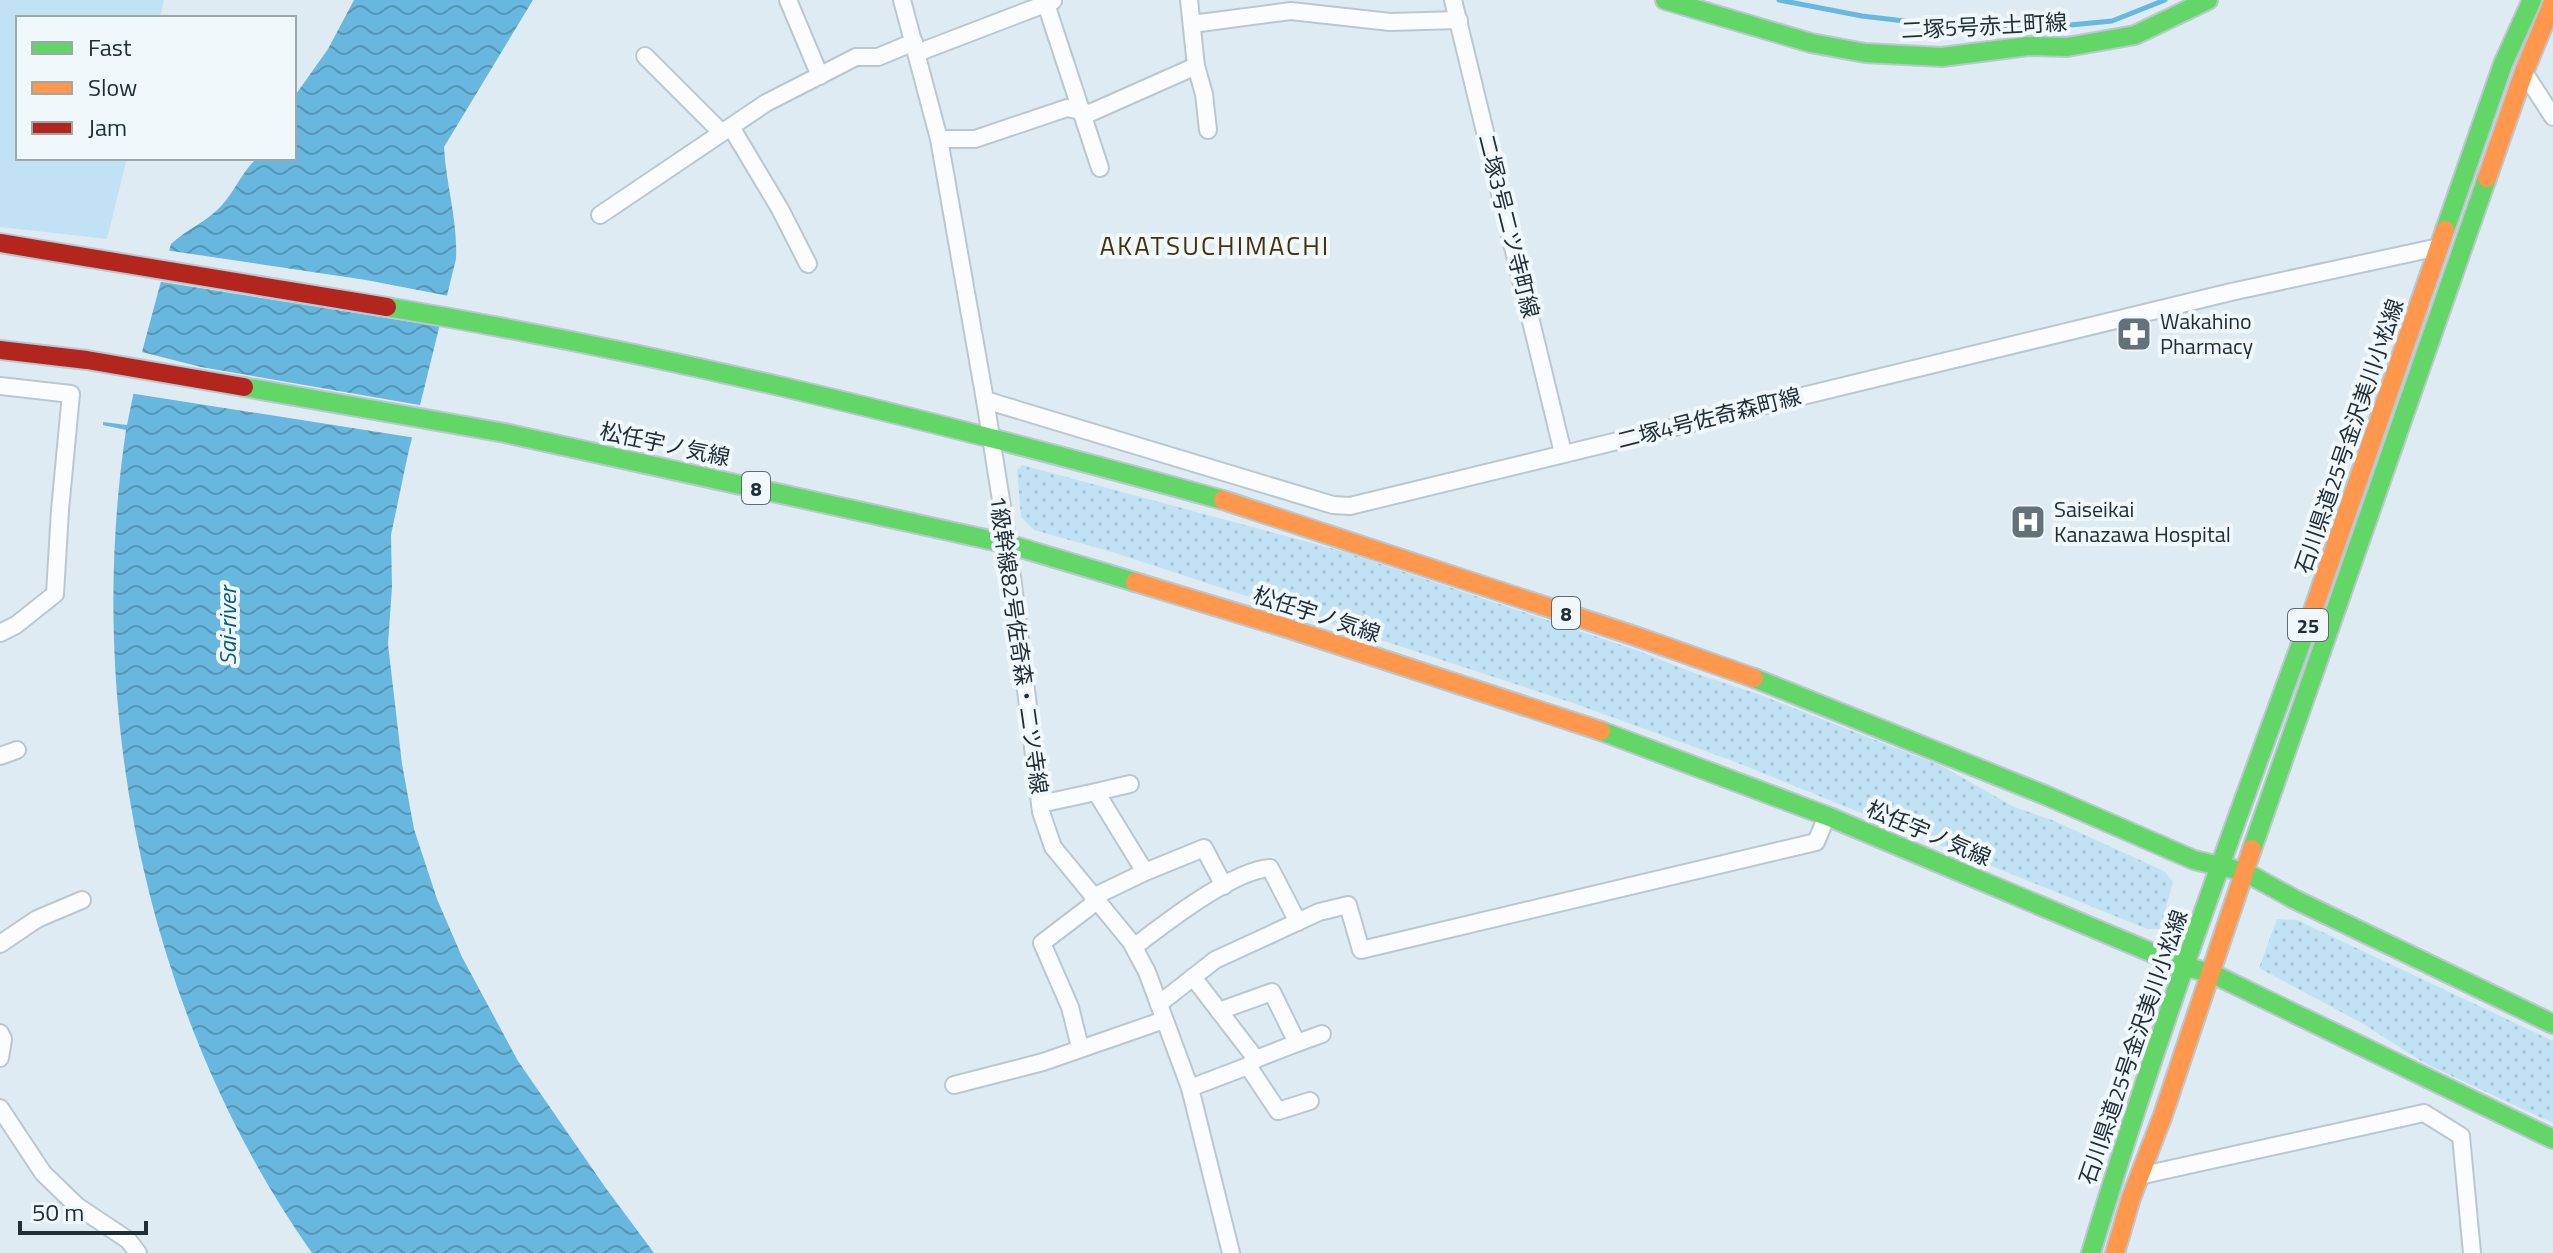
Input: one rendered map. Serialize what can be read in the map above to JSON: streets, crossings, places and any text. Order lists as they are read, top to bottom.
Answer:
{
  "streets": {
    "main road": [
      "二塚5号赤土町線",
      "石川県道25号金沢美川小松線",
      "松任宇ノ気線",
      "8",
      "25"
    ],
    "street": ["二塚3号二ツ寺町線", "二塚4号佐奇森町線", "1級幹線82号佐奇森・二ツ寺線"]
  },
  "crossings": [
    ["二塚3号二ツ寺町線", "二塚4号佐奇森町線"],
    ["二塚4号佐奇森町線", "石川県道25号金沢美川小松線"],
    ["二塚4号佐奇森町線", "1級幹線82号佐奇森・二ツ寺線"],
    ["石川県道25号金沢美川小松線", "松任宇ノ気線"],
    ["石川県道25号金沢美川小松線", "8"],
    ["松任宇ノ気線", "1級幹線82号佐奇森・二ツ寺線"],
    ["8", "1級幹線82号佐奇森・二ツ寺線"]
  ],
  "districts": ["AKATSUCHIMACHI"],
  "water": ["Sai-river"],
  "places": {
    "pharmacy": ["Wakahino Pharmacy"],
    "hospital": ["Saiseikai Kanazawa Hospital"]
  },
  "legend": ["Fast", "Slow", "Jam"],
  "scale_bar": "50 m"
}
